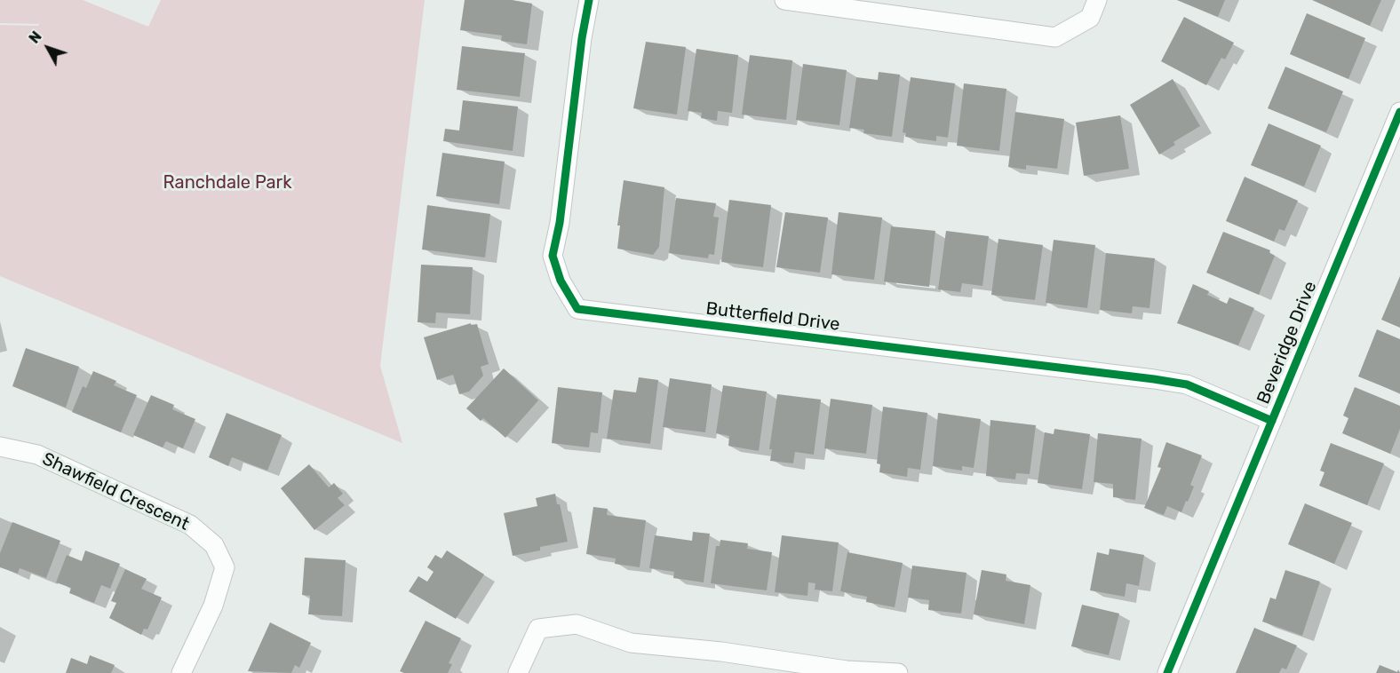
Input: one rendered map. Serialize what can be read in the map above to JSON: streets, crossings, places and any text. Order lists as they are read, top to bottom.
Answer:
{
  "streets": {
    "street": ["Butterfield Drive", "Beveridge Drive", "Shawfield Crescent"]
  },
  "crossings": [
    ["Butterfield Drive", "Beveridge Drive"]
  ],
  "parks": ["Ranchdale Park"],
  "north": "top left"
}
